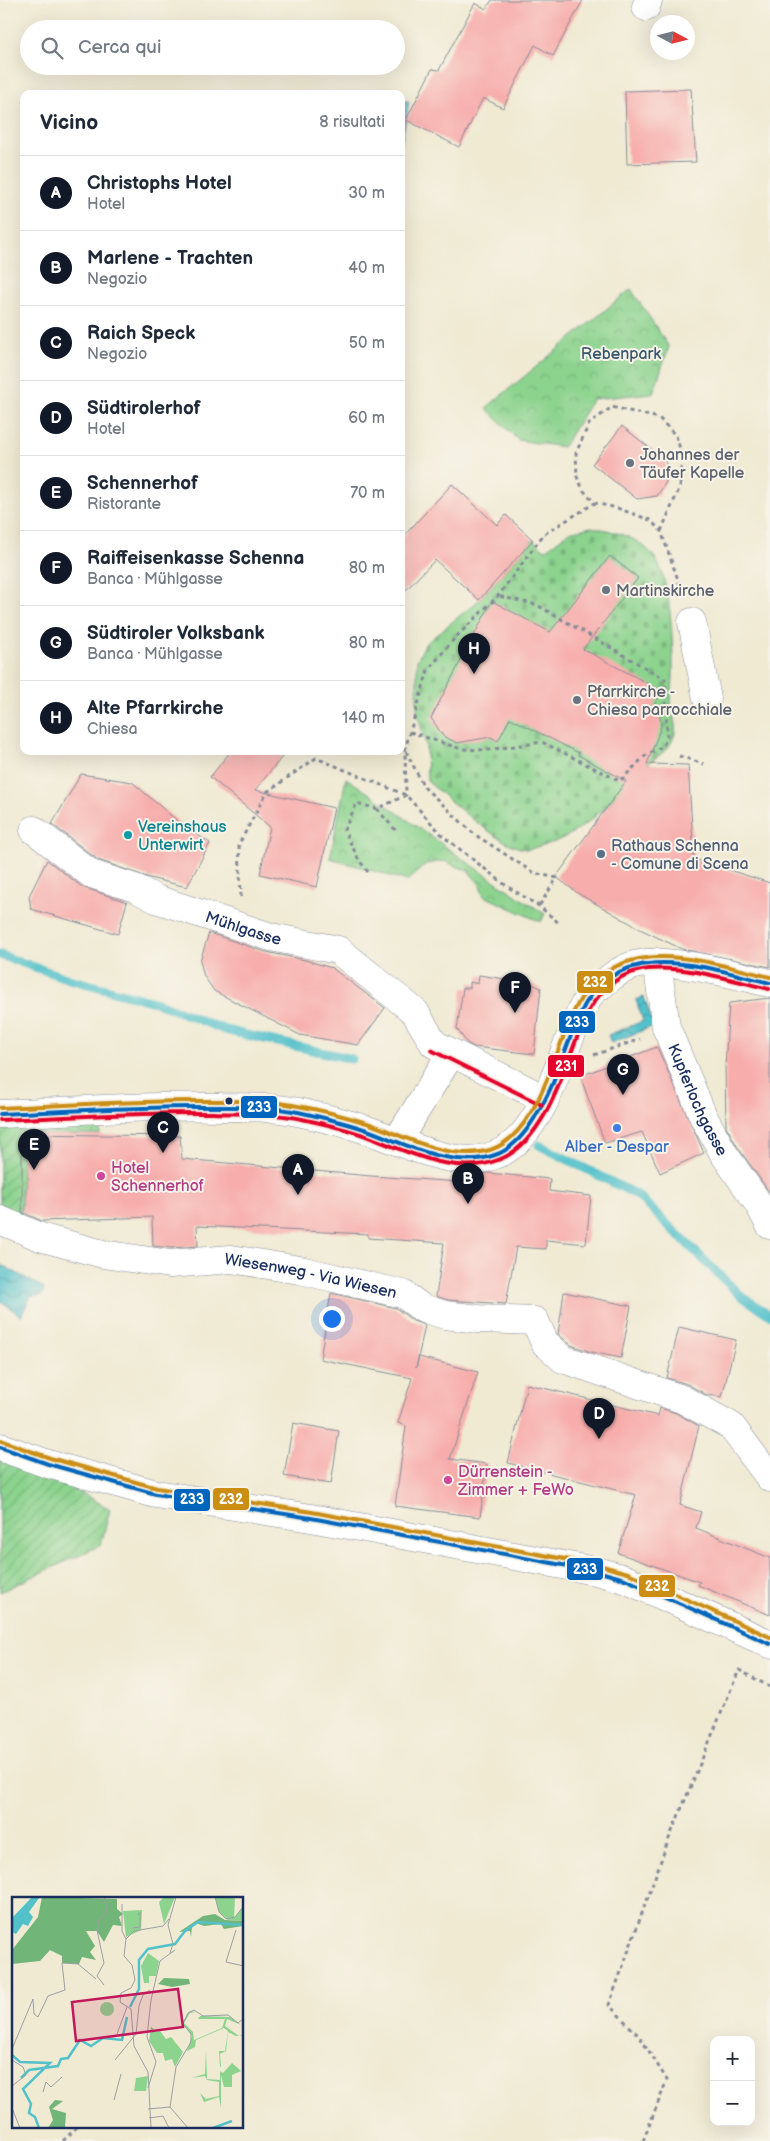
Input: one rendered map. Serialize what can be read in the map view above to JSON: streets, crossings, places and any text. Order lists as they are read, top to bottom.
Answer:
{
  "streets": {
    "street": ["Mühlgasse", "Kupferlochgasse", "Wiesenweg - Via Wiesen"]
  },
  "parks": ["Rebenpark"],
  "places": [
    "Johannes der Täufer Kapelle",
    "Martinskirche",
    "Pfarrkirche - Chiesa parrocchiale",
    "Vereinshaus Unterwirt",
    "Rathaus Schenna - Comune di Scena",
    "Alber - Despar",
    "Hotel Schennerhof",
    "Dürrenstein - Zimmer + FeWo"
  ],
  "lines": ["transit line 232", "transit line 233", "transit line 231"],
  "north": "right",
  "page": {
    "search": "Cerca qui",
    "heading": ["Vicino", "8 risultati"],
    "list": [
      {
        "mark": "A",
        "name": "Christophs Hotel",
        "note": "Hotel",
        "value": "30 m"
      },
      {
        "mark": "B",
        "name": "Marlene - Trachten",
        "note": "Negozio",
        "value": "40 m"
      },
      {
        "mark": "C",
        "name": "Raich Speck",
        "note": "Negozio",
        "value": "50 m"
      },
      {
        "mark": "D",
        "name": "Südtirolerhof",
        "note": "Hotel",
        "value": "60 m"
      },
      {
        "mark": "E",
        "name": "Schennerhof",
        "note": "Ristorante",
        "value": "70 m"
      },
      {
        "mark": "F",
        "name": "Raiffeisenkasse Schenna",
        "note": "Banca · Mühlgasse",
        "value": "80 m"
      },
      {
        "mark": "G",
        "name": "Südtiroler Volksbank",
        "note": "Banca · Mühlgasse",
        "value": "80 m"
      },
      {
        "mark": "H",
        "name": "Alte Pfarrkirche",
        "note": "Chiesa",
        "value": "140 m"
      }
    ],
    "pins": [
      "H",
      "F",
      "G",
      "C",
      "E",
      "A",
      "B",
      "D"
    ],
    "map_buttons": ["+", "−"]
  }
}
